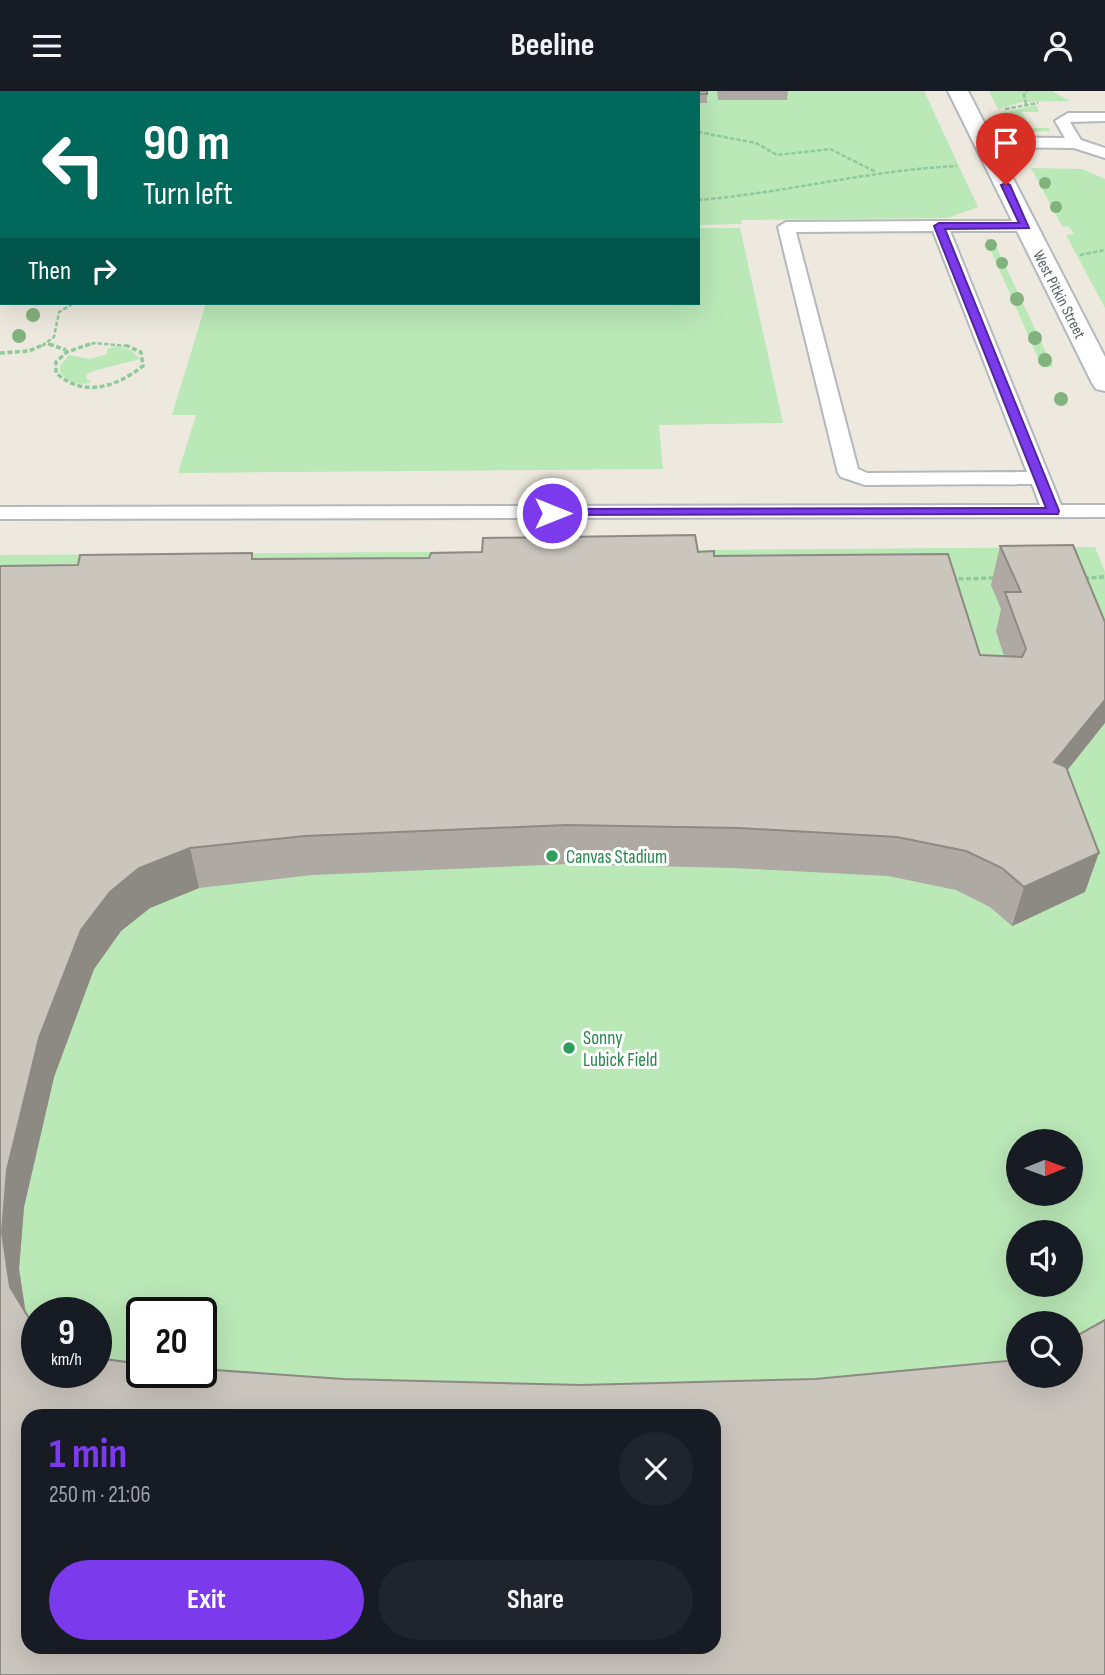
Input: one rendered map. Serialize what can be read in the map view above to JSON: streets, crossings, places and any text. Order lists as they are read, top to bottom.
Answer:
{
  "streets": {
    "street": ["West Pitkin Street"]
  },
  "places": ["Canvas Stadium", "Sonny Lubick Field"],
  "north": "right",
  "page": {
    "header": "Beeline",
    "turn": ["90 m", "Turn left"],
    "then": "Then",
    "speed": "9 km/h",
    "limit": "20",
    "heading": ["1 min", "250 m · 21:06"],
    "buttons": ["Exit", "Share"]
  }
}
